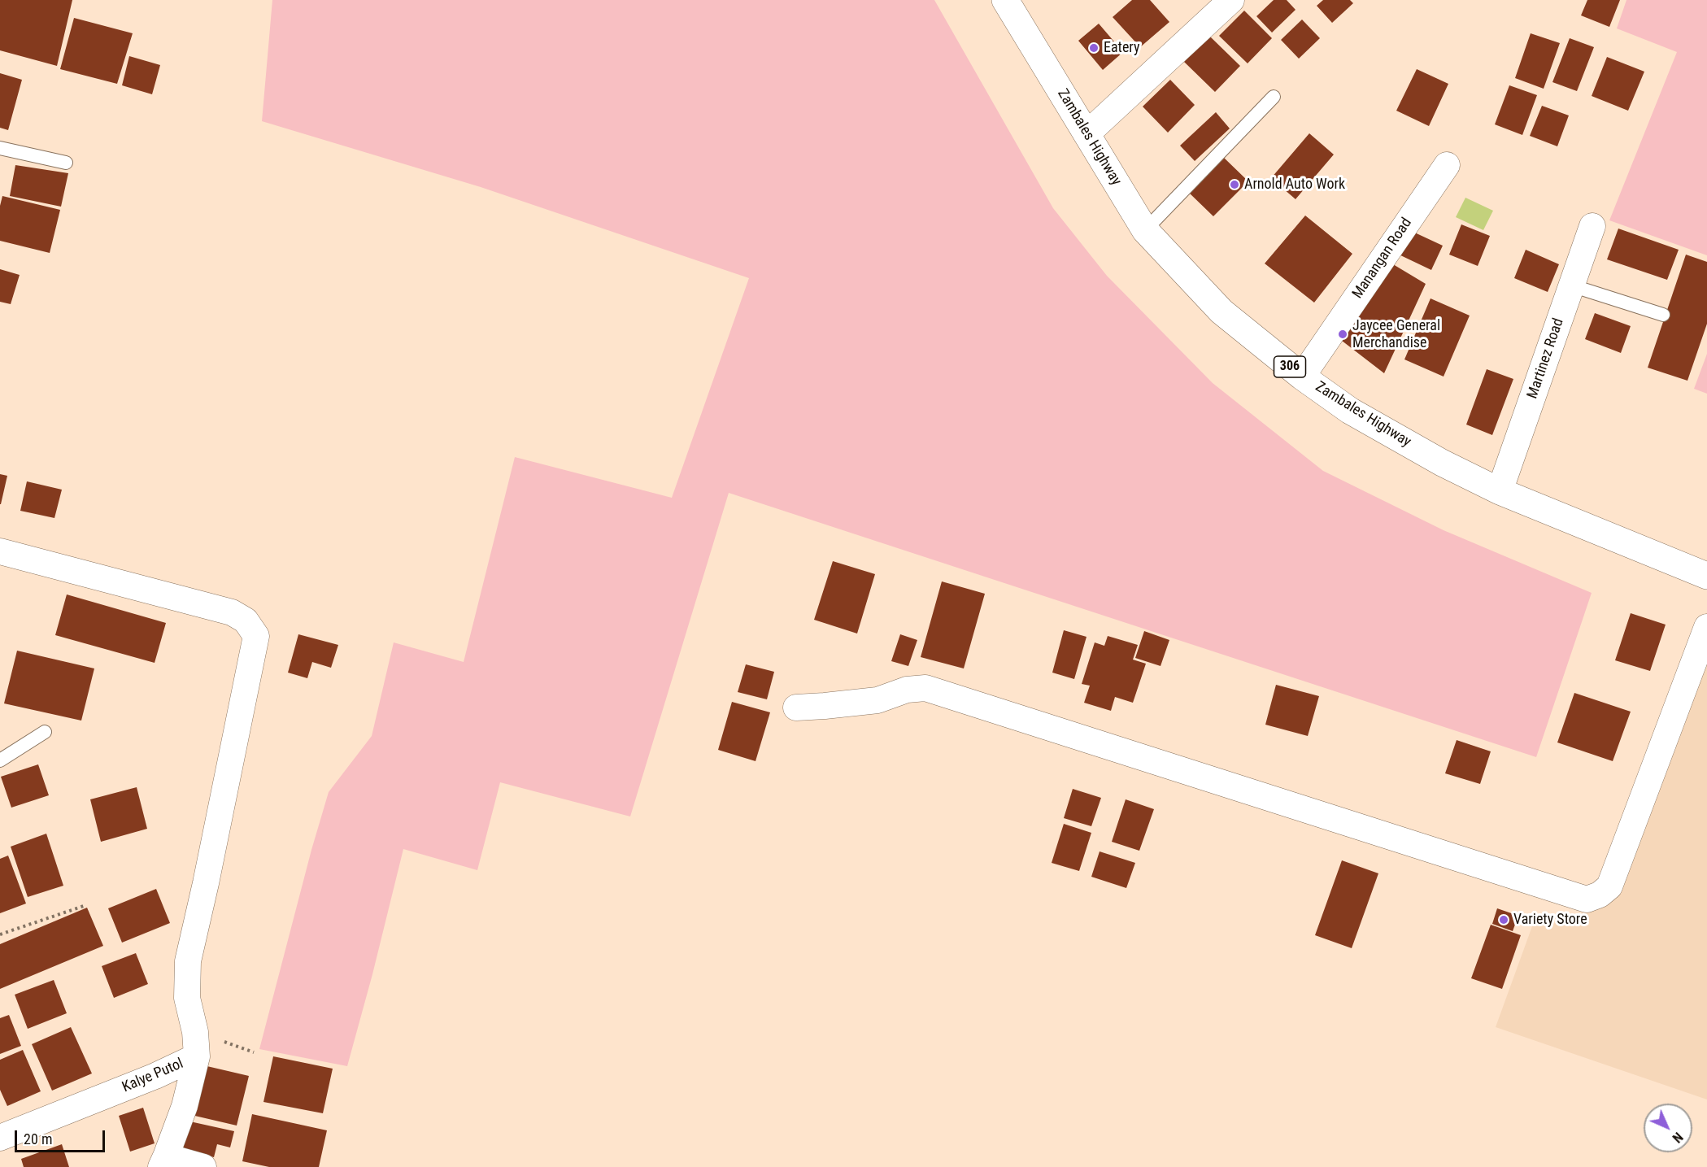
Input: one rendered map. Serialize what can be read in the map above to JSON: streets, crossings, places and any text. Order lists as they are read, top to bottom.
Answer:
{
  "streets": {
    "main road": ["Zambales Highway", "306"],
    "street": ["Manangan Road", "Martinez Road", "Kalye Putol"]
  },
  "crossings": [
    ["Zambales Highway", "Manangan Road"],
    ["Zambales Highway", "Martinez Road"]
  ],
  "places": [
    "Eatery",
    "Arnold Auto Work",
    "Jaycee General Merchandise",
    "Variety Store"
  ],
  "scale_bar": "20 m",
  "north": "bottom right"
}
